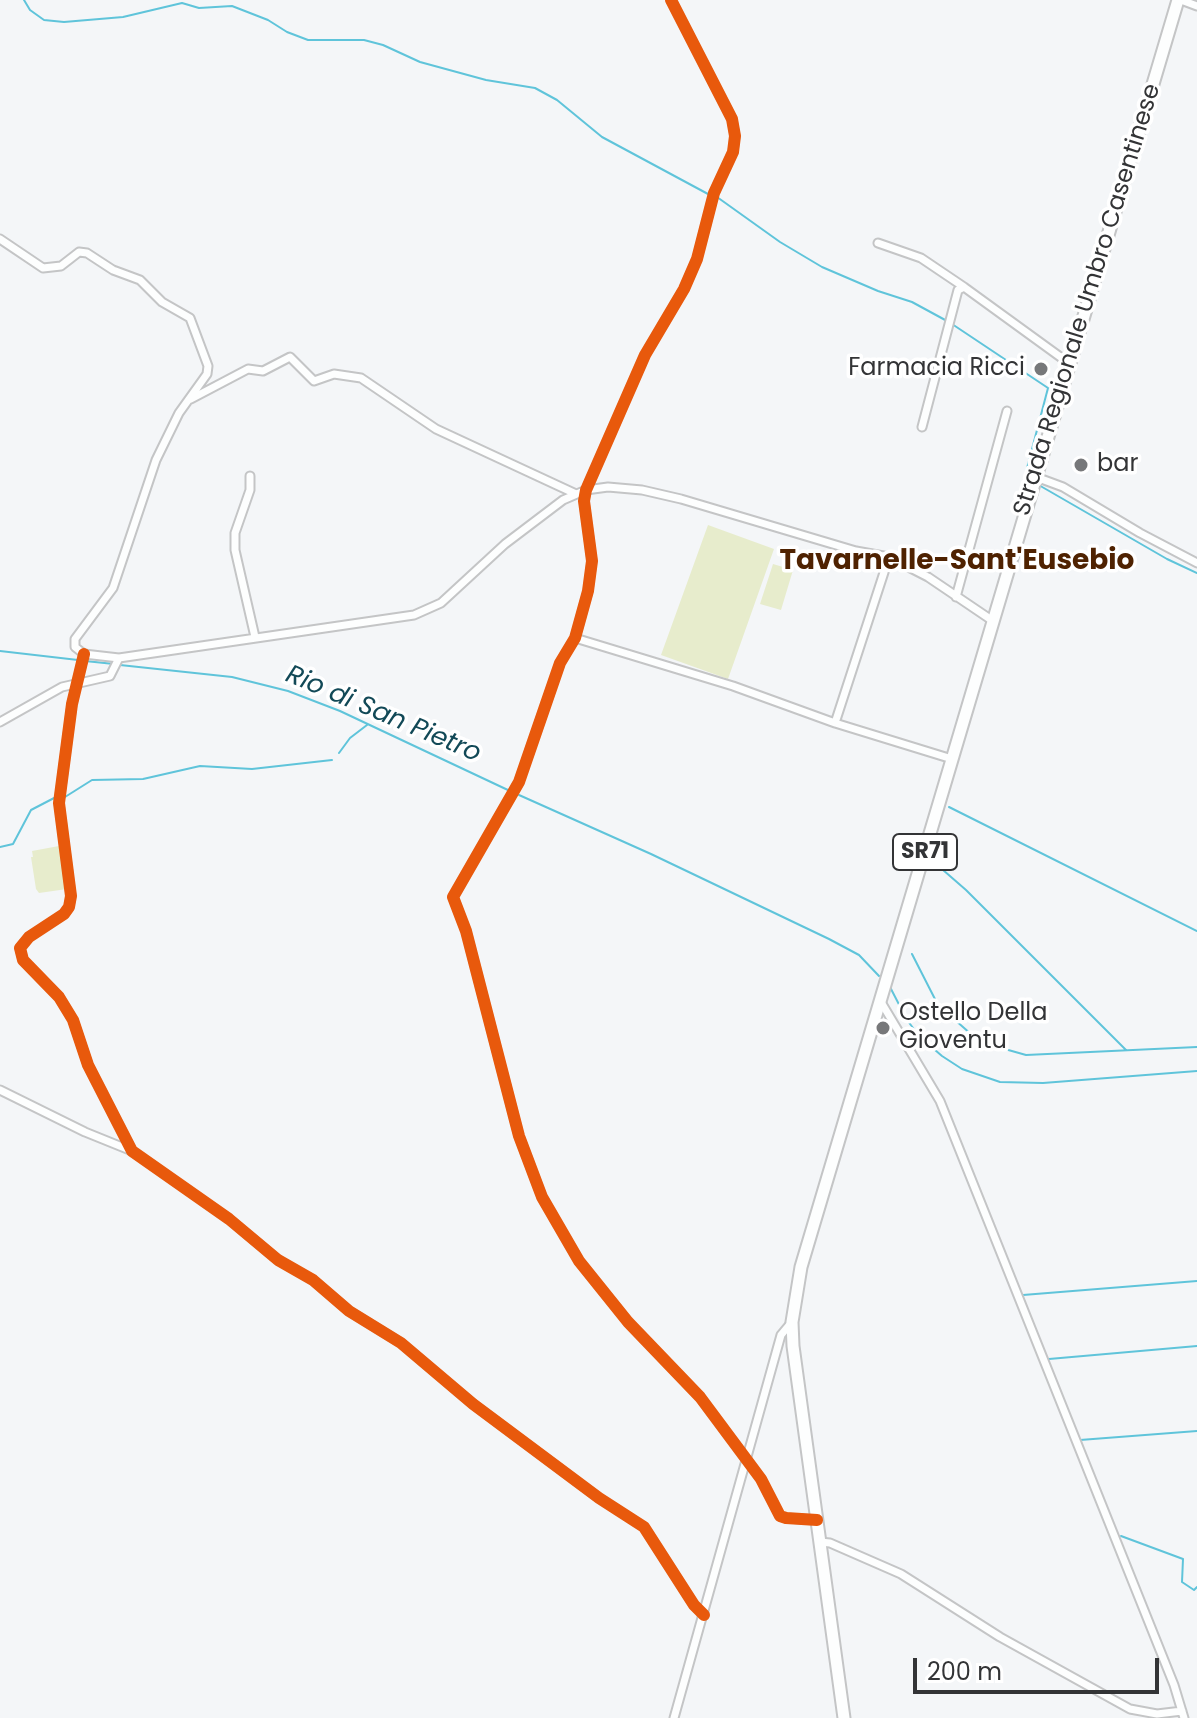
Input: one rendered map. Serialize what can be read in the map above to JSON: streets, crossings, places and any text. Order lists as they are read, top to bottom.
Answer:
{
  "streets": {
    "main road": ["Strada Regionale Umbro Casentinese", "SR71"]
  },
  "districts": ["Tavarnelle-Sant'Eusebio"],
  "water": ["Rio di San Pietro"],
  "places": ["Farmacia Ricci", "bar", "Ostello Della Gioventu"],
  "scale_bar": "200 m"
}
